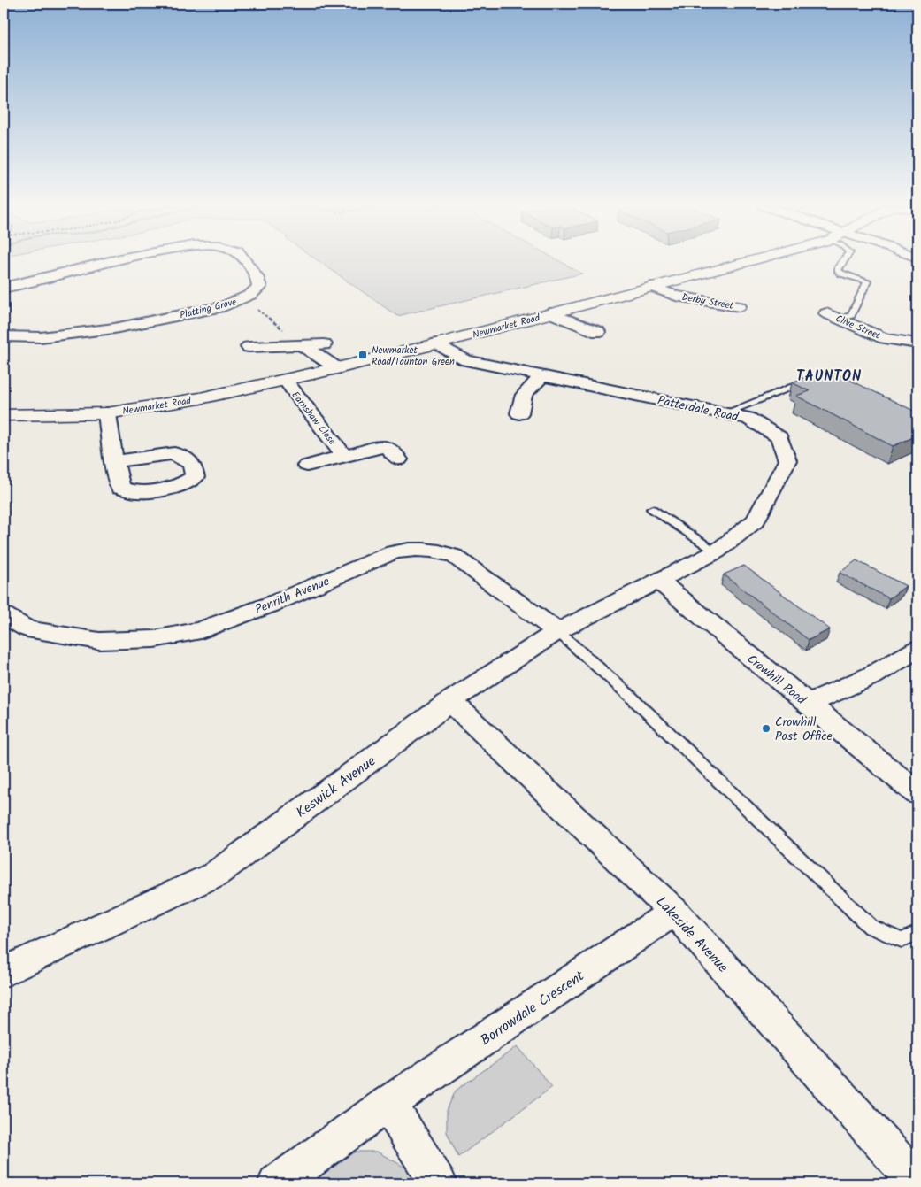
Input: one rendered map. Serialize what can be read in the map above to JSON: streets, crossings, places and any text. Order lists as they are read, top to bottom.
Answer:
{
  "streets": {
    "main road": ["Newmarket Road"],
    "street": [
      "Derby Street",
      "Platting Grove",
      "Clive Street",
      "Patterdale Road",
      "Earnshaw Close",
      "Penrith Avenue",
      "Crowhill Road",
      "Keswick Avenue",
      "Lakeside Avenue",
      "Borrowdale Crescent"
    ]
  },
  "crossings": [
    ["Derby Street", "Newmarket Road"],
    ["Newmarket Road", "Patterdale Road"],
    ["Newmarket Road", "Earnshaw Close"],
    ["Patterdale Road", "Crowhill Road"],
    ["Patterdale Road", "Keswick Avenue"],
    ["Penrith Avenue", "Keswick Avenue"],
    ["Crowhill Road", "Keswick Avenue"],
    ["Keswick Avenue", "Lakeside Avenue"],
    ["Lakeside Avenue", "Borrowdale Crescent"]
  ],
  "districts": ["TAUNTON"],
  "places": {
    "transit": ["Newmarket Road/Taunton Green"],
    "other": ["Crowhill Post Office"]
  }
}
